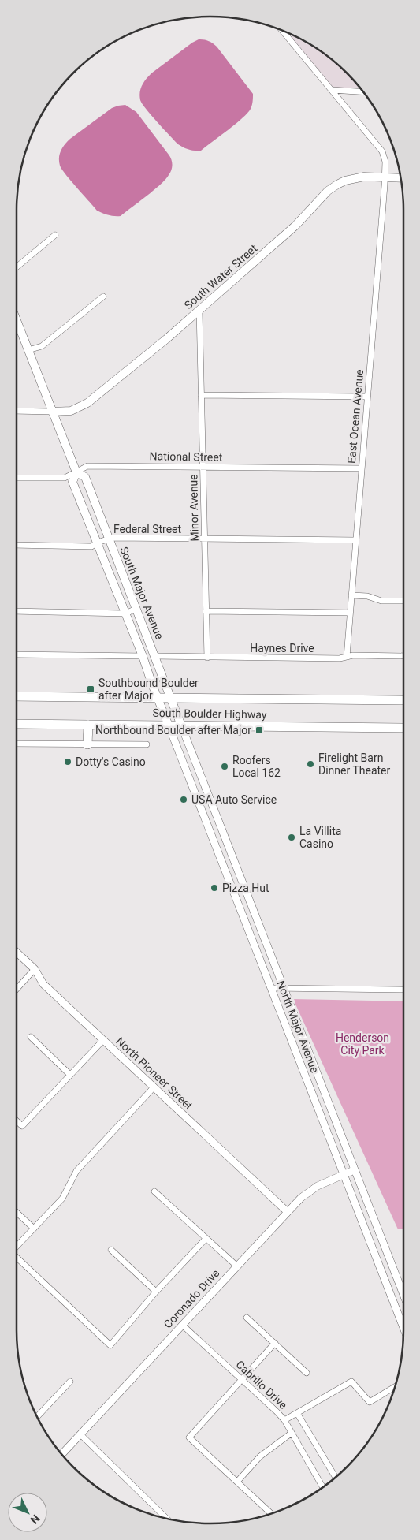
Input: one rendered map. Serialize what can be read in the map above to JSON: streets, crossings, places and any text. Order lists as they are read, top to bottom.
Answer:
{
  "streets": {
    "main road": ["South Water Street", "South Major Avenue", "South Boulder Highway"],
    "street": [
      "East Ocean Avenue",
      "National Street",
      "Minor Avenue",
      "Federal Street",
      "Haynes Drive",
      "North Major Avenue",
      "North Pioneer Street",
      "Coronado Drive",
      "Cabrillo Drive"
    ]
  },
  "crossings": [
    ["South Water Street", "East Ocean Avenue"],
    ["South Water Street", "Minor Avenue"],
    ["South Water Street", "South Major Avenue"],
    ["East Ocean Avenue", "National Street"],
    ["East Ocean Avenue", "Federal Street"],
    ["East Ocean Avenue", "Haynes Drive"],
    ["National Street", "Minor Avenue"],
    ["National Street", "South Major Avenue"],
    ["Minor Avenue", "Federal Street"],
    ["Minor Avenue", "Haynes Drive"],
    ["Federal Street", "South Major Avenue"],
    ["South Major Avenue", "Haynes Drive"],
    ["South Major Avenue", "South Boulder Highway"],
    ["South Major Avenue", "North Major Avenue"],
    ["South Boulder Highway", "North Major Avenue"],
    ["North Major Avenue", "Coronado Drive"],
    ["North Pioneer Street", "Coronado Drive"],
    ["Coronado Drive", "Cabrillo Drive"]
  ],
  "parks": ["Henderson City Park"],
  "places": {
    "transit": ["Southbound Boulder after Major", "Northbound Boulder after Major"],
    "other": [
      "Dotty's Casino",
      "Firelight Barn Dinner Theater",
      "Roofers Local 162",
      "USA Auto Service",
      "La Villita Casino",
      "Pizza Hut"
    ]
  },
  "north": "bottom right"
}
